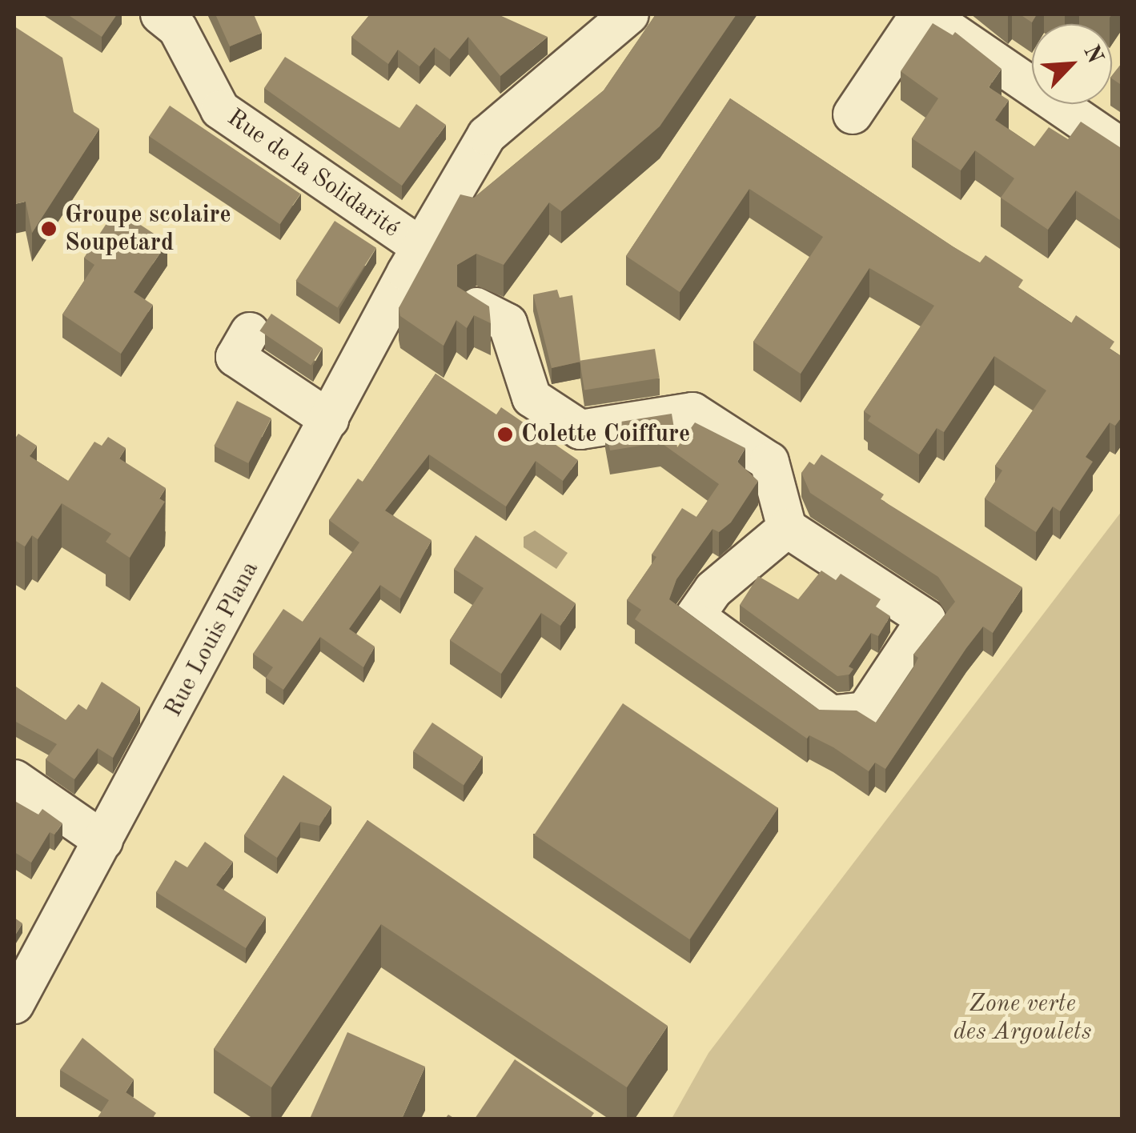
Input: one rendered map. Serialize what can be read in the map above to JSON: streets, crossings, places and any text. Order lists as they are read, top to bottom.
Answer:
{
  "streets": {
    "street": ["Rue de la Solidarité", "Rue Louis Plana"]
  },
  "crossings": [
    ["Rue de la Solidarité", "Rue Louis Plana"]
  ],
  "parks": ["Zone verte des Argoulets"],
  "places": ["Groupe scolaire Soupetard", "Colette Coiffure"],
  "north": "top right"
}
